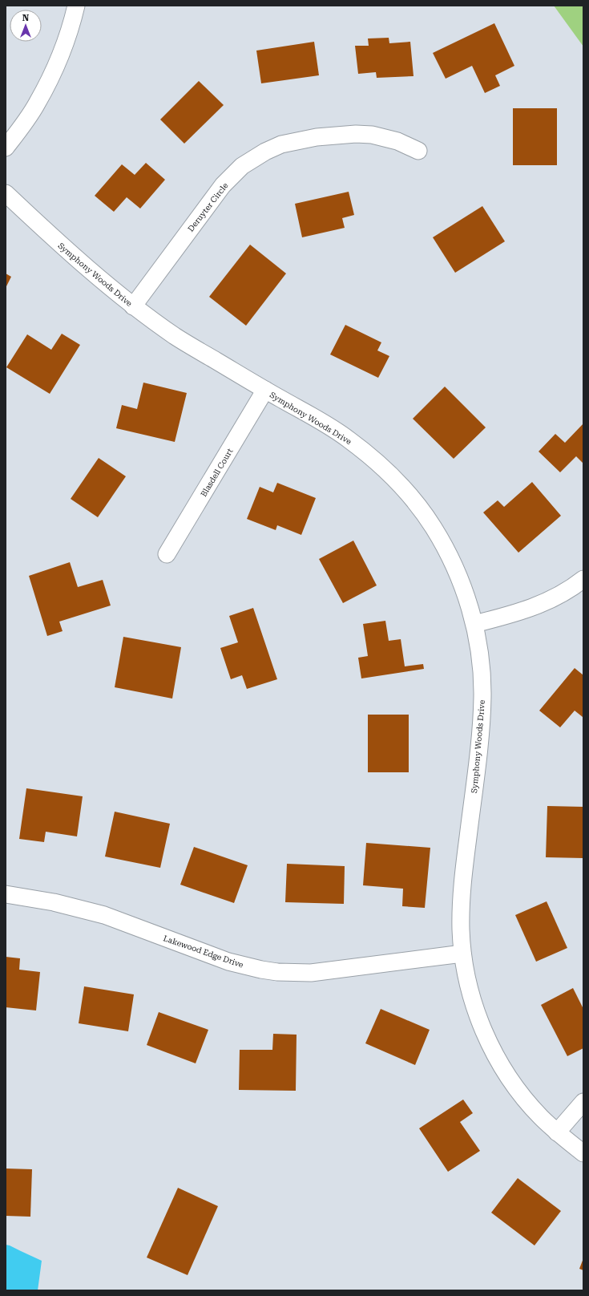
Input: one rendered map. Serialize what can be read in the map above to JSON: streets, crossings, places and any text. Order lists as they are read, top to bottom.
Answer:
{
  "streets": {
    "street": [
      "Deruyter Circle",
      "Symphony Woods Drive",
      "Blasdell Court",
      "Lakewood Edge Drive"
    ]
  },
  "crossings": [
    ["Deruyter Circle", "Symphony Woods Drive"],
    ["Symphony Woods Drive", "Blasdell Court"],
    ["Symphony Woods Drive", "Lakewood Edge Drive"]
  ],
  "north": "top"
}
